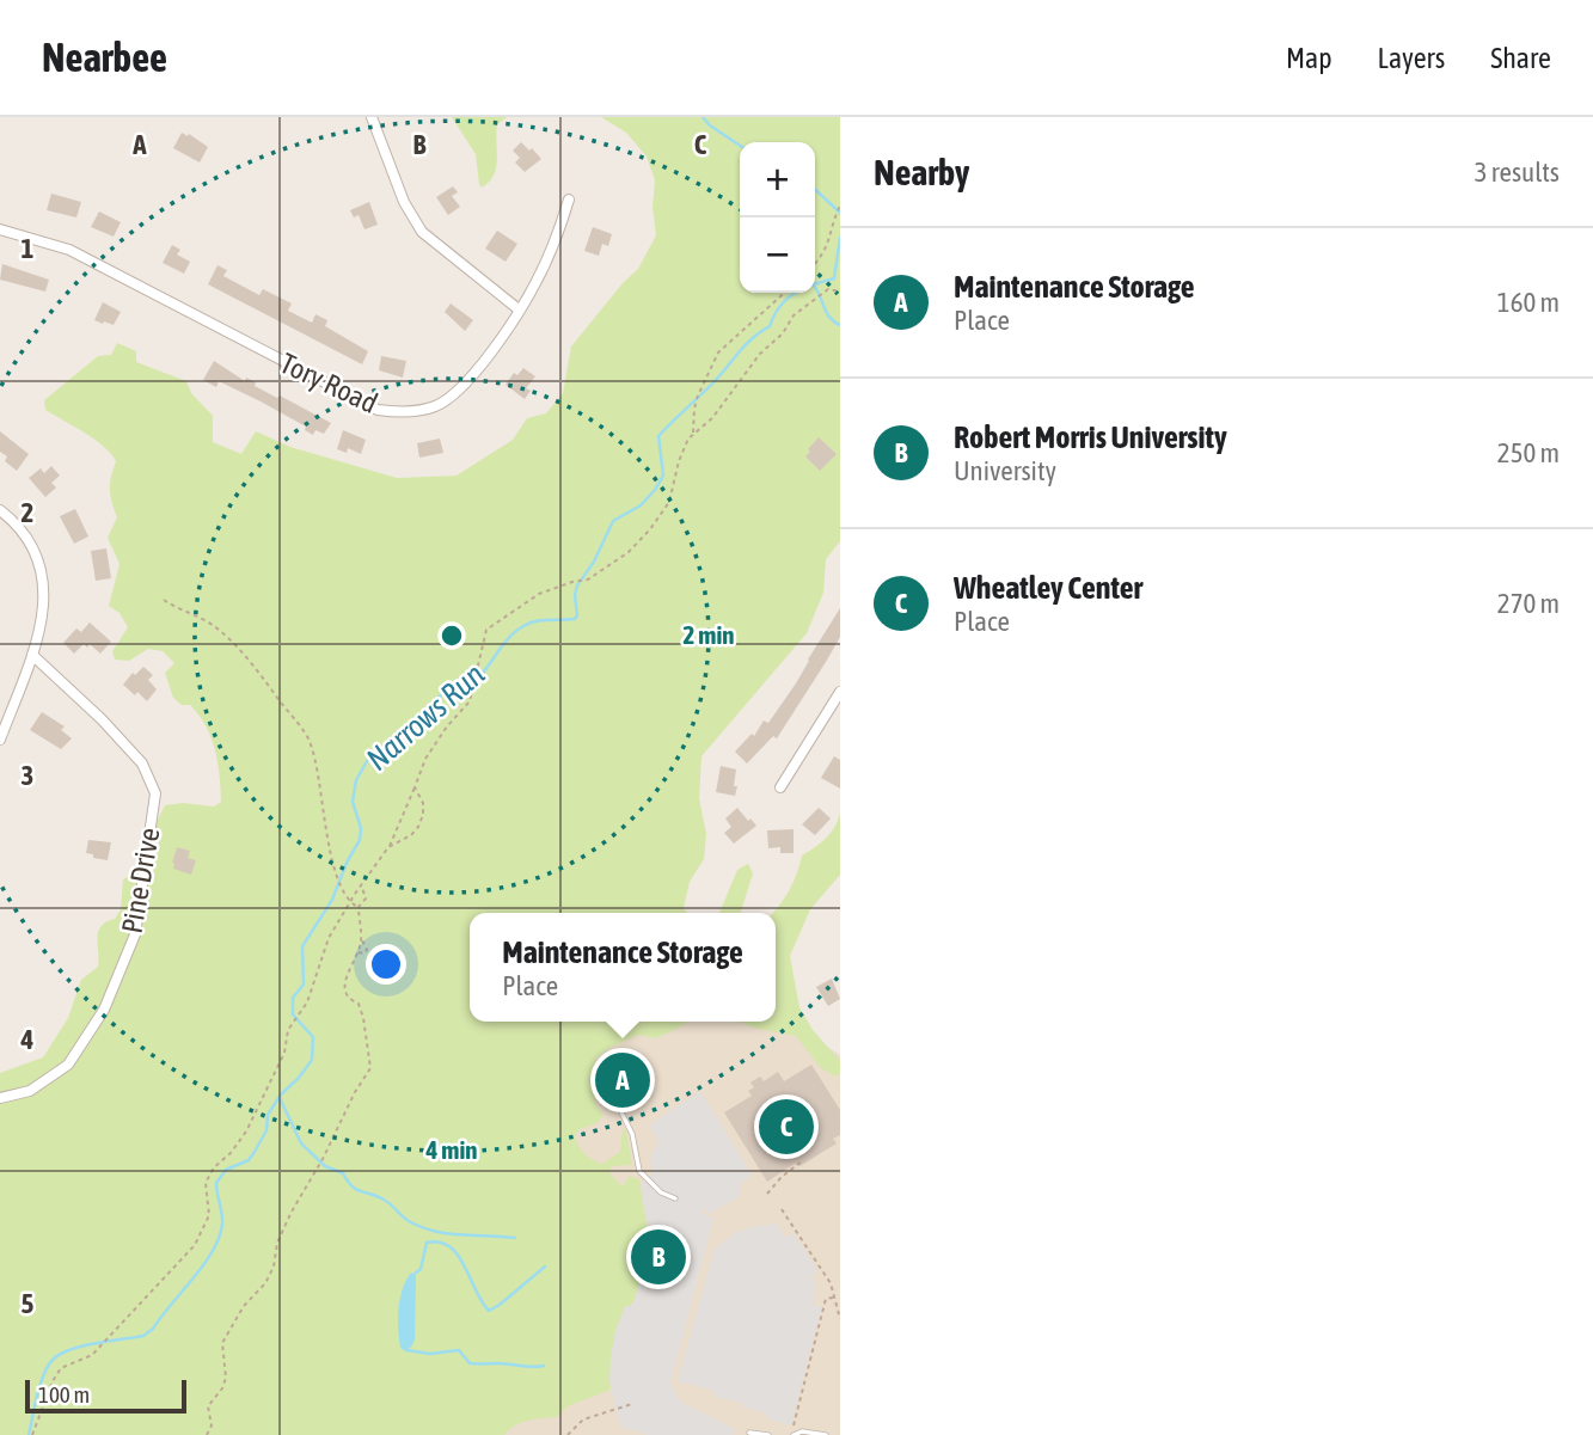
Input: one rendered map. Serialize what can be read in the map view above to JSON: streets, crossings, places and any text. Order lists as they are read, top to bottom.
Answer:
{
  "streets": {
    "street": ["Tory Road", "Pine Drive"]
  },
  "water": ["Narrows Run"],
  "scale_bar": "100 m",
  "page": {
    "header": "Nearbee",
    "nav": ["Map", "Layers", "Share"],
    "heading": ["Nearby", "3 results"],
    "map_buttons": ["+", "−"],
    "list": [
      {
        "mark": "A",
        "name": "Maintenance Storage",
        "note": "Place",
        "value": "160 m"
      },
      {
        "mark": "B",
        "name": "Robert Morris University",
        "note": "University",
        "value": "250 m"
      },
      {
        "mark": "C",
        "name": "Wheatley Center",
        "note": "Place",
        "value": "270 m"
      }
    ],
    "popup": ["Maintenance Storage", "Place"],
    "pins": ["A", "C", "B"],
    "scale": "100 m"
  },
  "grid": {
    "columns": ["A", "B", "C"],
    "rows": [
      "1",
      "2",
      "3",
      "4",
      "5"
    ]
  },
  "rings": ["2 min", "4 min"]
}
